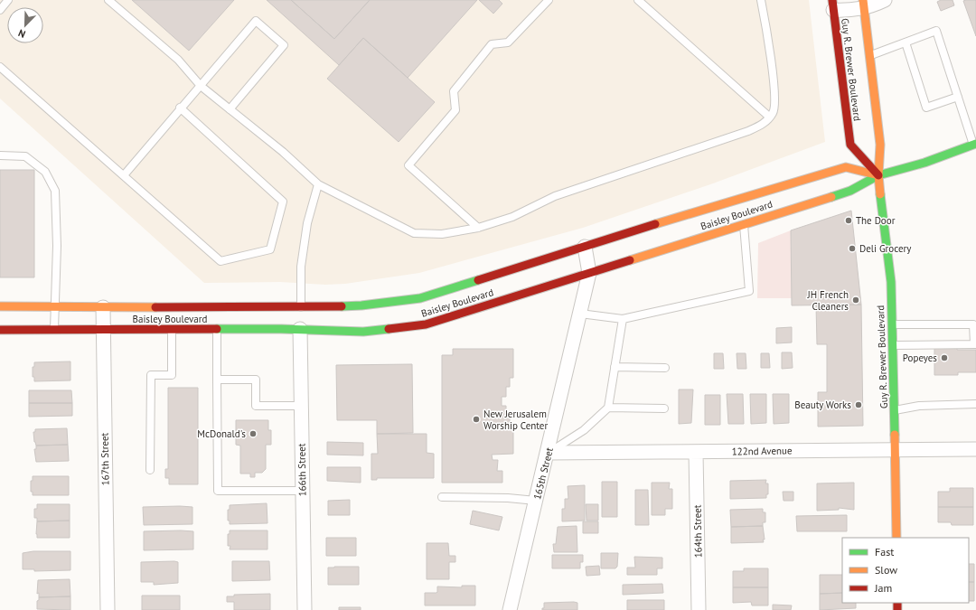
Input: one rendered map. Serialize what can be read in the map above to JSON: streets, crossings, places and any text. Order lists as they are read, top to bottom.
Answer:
{
  "streets": {
    "main road": ["Guy R. Brewer Boulevard", "Baisley Boulevard"],
    "street": [
      "122nd Avenue",
      "167th Street",
      "166th Street",
      "165th Street",
      "164th Street"
    ]
  },
  "crossings": [
    ["Guy R. Brewer Boulevard", "Baisley Boulevard"],
    ["Guy R. Brewer Boulevard", "122nd Avenue"],
    ["Baisley Boulevard", "167th Street"],
    ["Baisley Boulevard", "166th Street"],
    ["Baisley Boulevard", "165th Street"],
    ["122nd Avenue", "165th Street"],
    ["122nd Avenue", "164th Street"]
  ],
  "places": [
    "The Door",
    "Deli Grocery",
    "JH French Cleaners",
    "Popeyes",
    "Beauty Works",
    "New Jerusalem Worship Center",
    "McDonald's"
  ],
  "legend": ["Fast", "Slow", "Jam"],
  "north": "bottom left"
}
